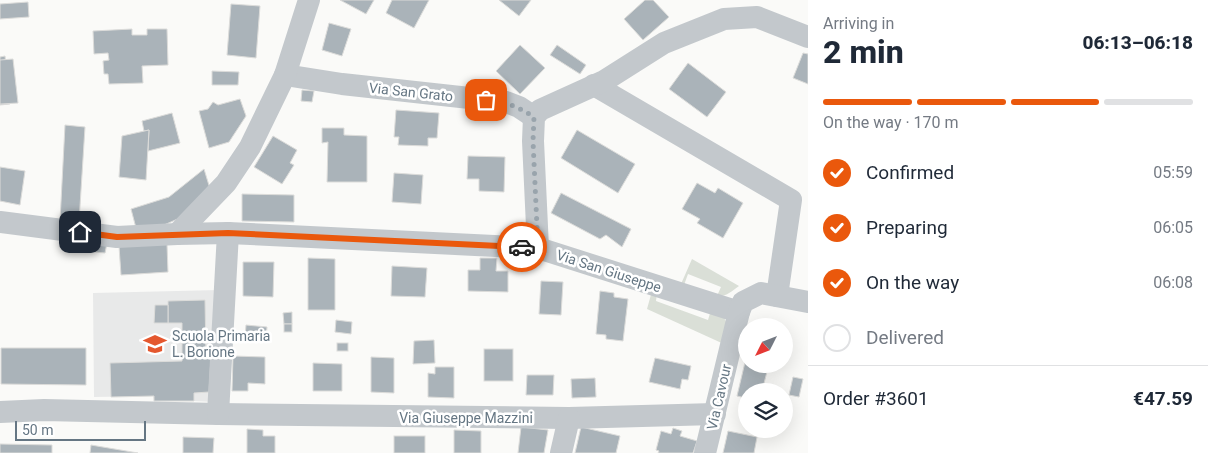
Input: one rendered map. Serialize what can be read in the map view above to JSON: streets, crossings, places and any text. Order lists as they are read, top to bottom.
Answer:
{
  "streets": {
    "street": [
      "Via San Grato",
      "Via San Giuseppe",
      "Via Cavour",
      "Via Giuseppe Mazzini"
    ]
  },
  "crossings": [
    ["Via San Giuseppe", "Via Cavour"],
    ["Via Cavour", "Via Giuseppe Mazzini"]
  ],
  "places": {
    "school or university": ["Scuola Primaria L. Borione"]
  },
  "scale_bar": "50 m",
  "north": "bottom left",
  "page": {
    "heading": ["2 min", "Arriving in", "06:13–06:18"],
    "panel": ["Order #3601", "€47.59"],
    "bar": "On the way · 170 m",
    "list": [
      ["Confirmed", "05:59"],
      ["Preparing", "06:05"],
      ["On the way", "06:08"],
      "Delivered"
    ],
    "scale": "50 m"
  }
}
